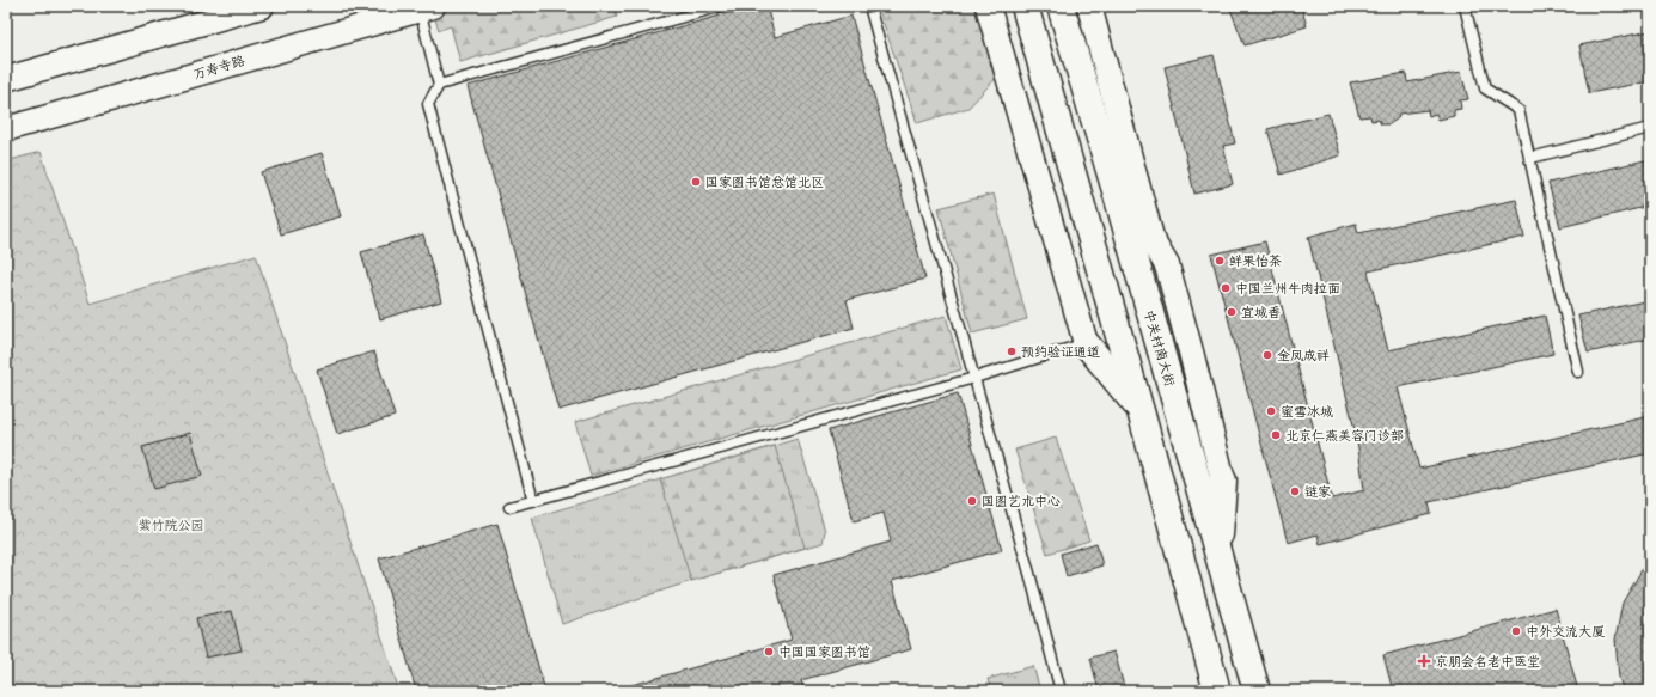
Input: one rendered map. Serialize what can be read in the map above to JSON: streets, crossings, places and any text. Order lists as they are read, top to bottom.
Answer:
{
  "streets": {
    "main road": ["中关村南大街"],
    "street": ["万寿寺路"]
  },
  "parks": ["紫竹院公园"],
  "places": {
    "other": [
      "国家图书馆总馆北区",
      "鲜果怡茶",
      "中国兰州牛肉拉面",
      "宜城香",
      "预约验证通道",
      "金凤成祥",
      "蜜雪冰城",
      "北京仁燕美容门诊部",
      "链家",
      "国图艺术中心",
      "中外交流大厦",
      "中国国家图书馆"
    ],
    "health": ["京朋会名老中医堂"]
  }
}
